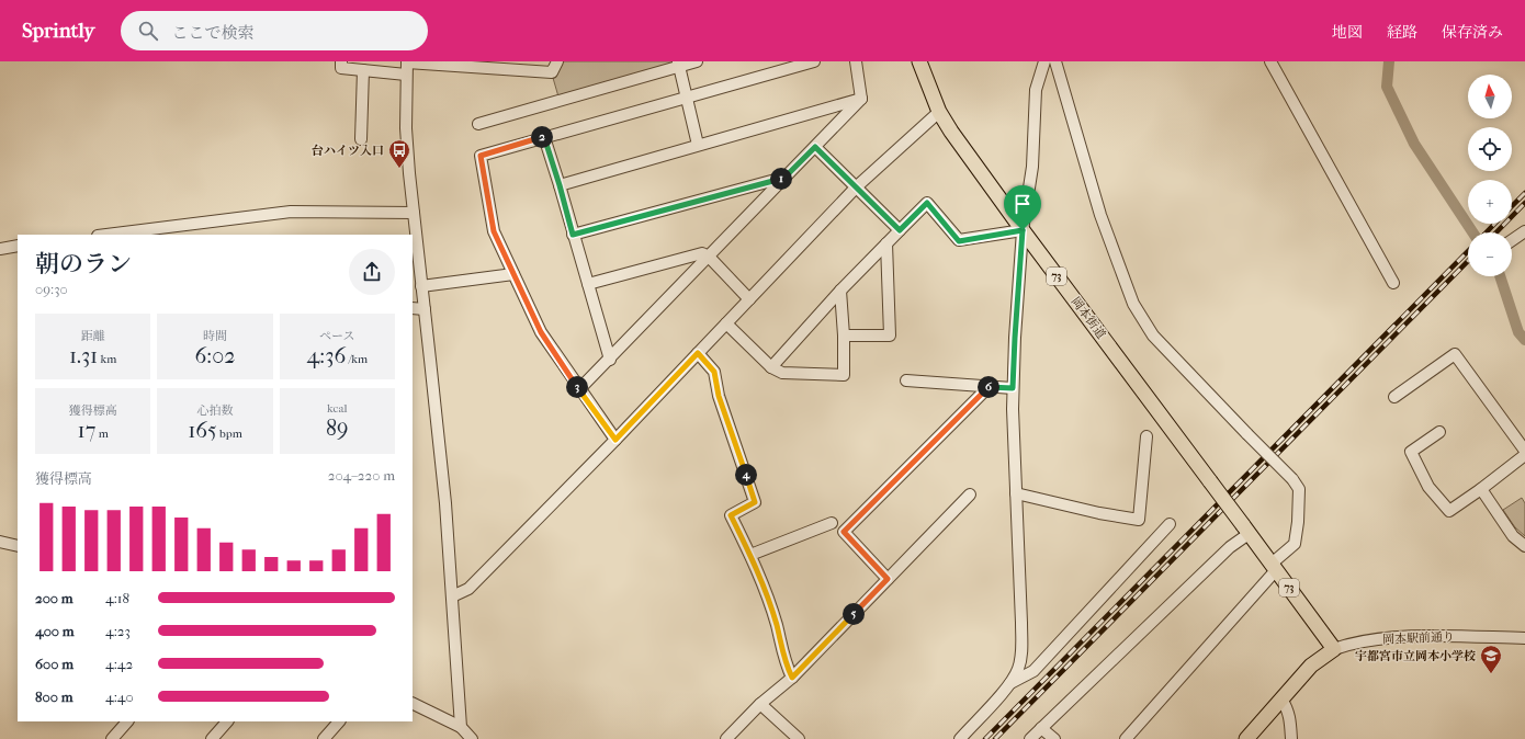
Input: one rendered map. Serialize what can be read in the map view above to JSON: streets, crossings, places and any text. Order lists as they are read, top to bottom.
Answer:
{
  "streets": {
    "main road": ["73", "岡本街道", "岡本駅前通り"]
  },
  "crossings": [
    ["73", "岡本街道"],
    ["73", "岡本駅前通り"]
  ],
  "places": {
    "bus stop": ["台ハイツ入口"],
    "school or university": ["宇都宮市立岡本小学校"]
  },
  "north": "top",
  "page": {
    "header": "Sprintly",
    "search": "ここで検索",
    "nav": ["地図", "経路", "保存済み"],
    "map_buttons": ["+", "−"],
    "pins": [
      "2",
      "1",
      "3",
      "6",
      "4",
      "5"
    ],
    "heading": ["朝のラン", "09:30"],
    "stats": [
      ["距離", "1.31 km"],
      ["時間", "6:02"],
      ["ペース", "4:36 /km"],
      ["獲得標高", "17 m"],
      ["心拍数", "165 bpm"],
      ["kcal", "89"]
    ],
    "chart": ["獲得標高", "204–220 m"],
    "list": [
      {
        "name": "200 m",
        "note": "4:18"
      },
      {
        "name": "400 m",
        "note": "4:23"
      },
      {
        "name": "600 m",
        "note": "4:42"
      },
      {
        "name": "800 m",
        "note": "4:40"
      }
    ]
  }
}
